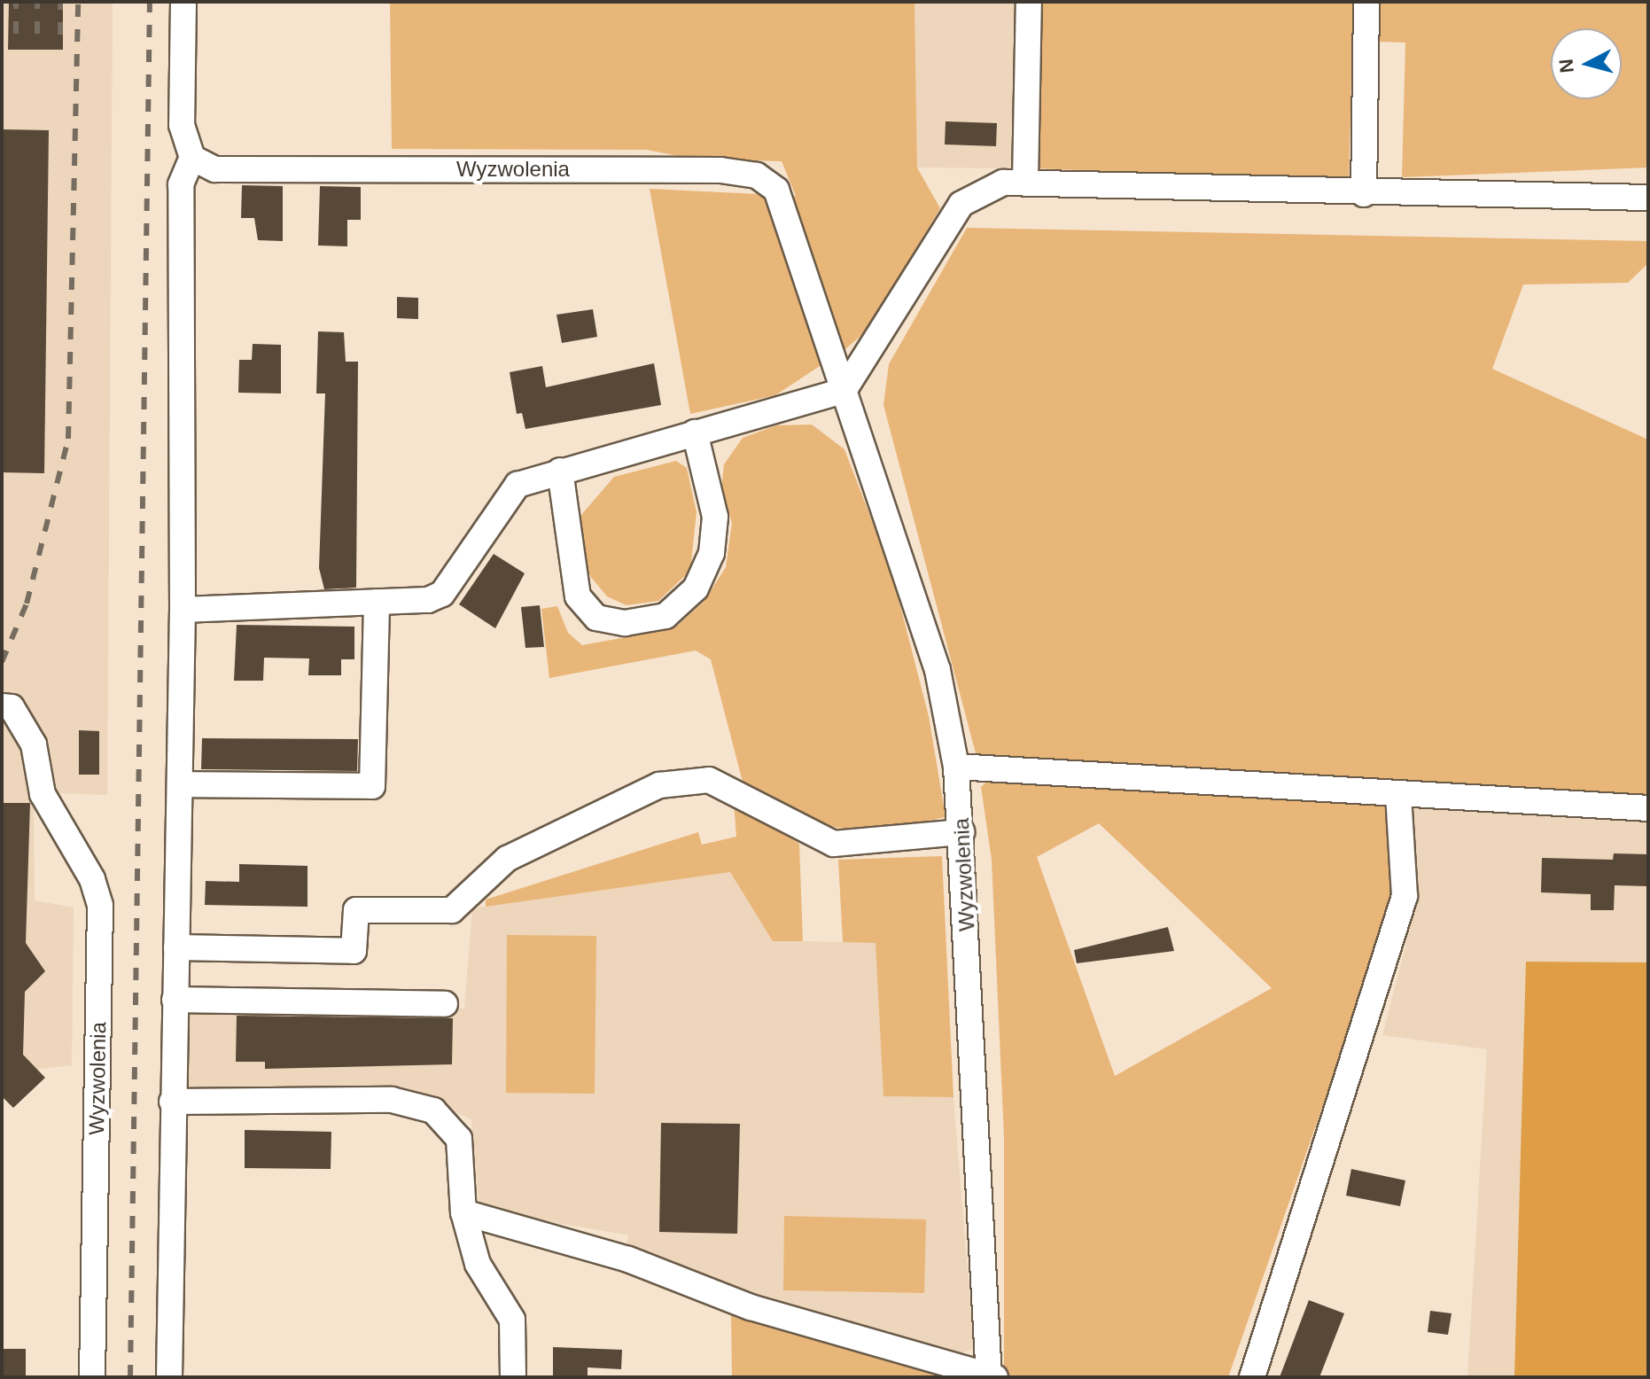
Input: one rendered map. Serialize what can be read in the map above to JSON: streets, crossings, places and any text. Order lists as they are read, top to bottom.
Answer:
{
  "streets": {
    "street": ["Wyzwolenia"]
  },
  "north": "left"
}
